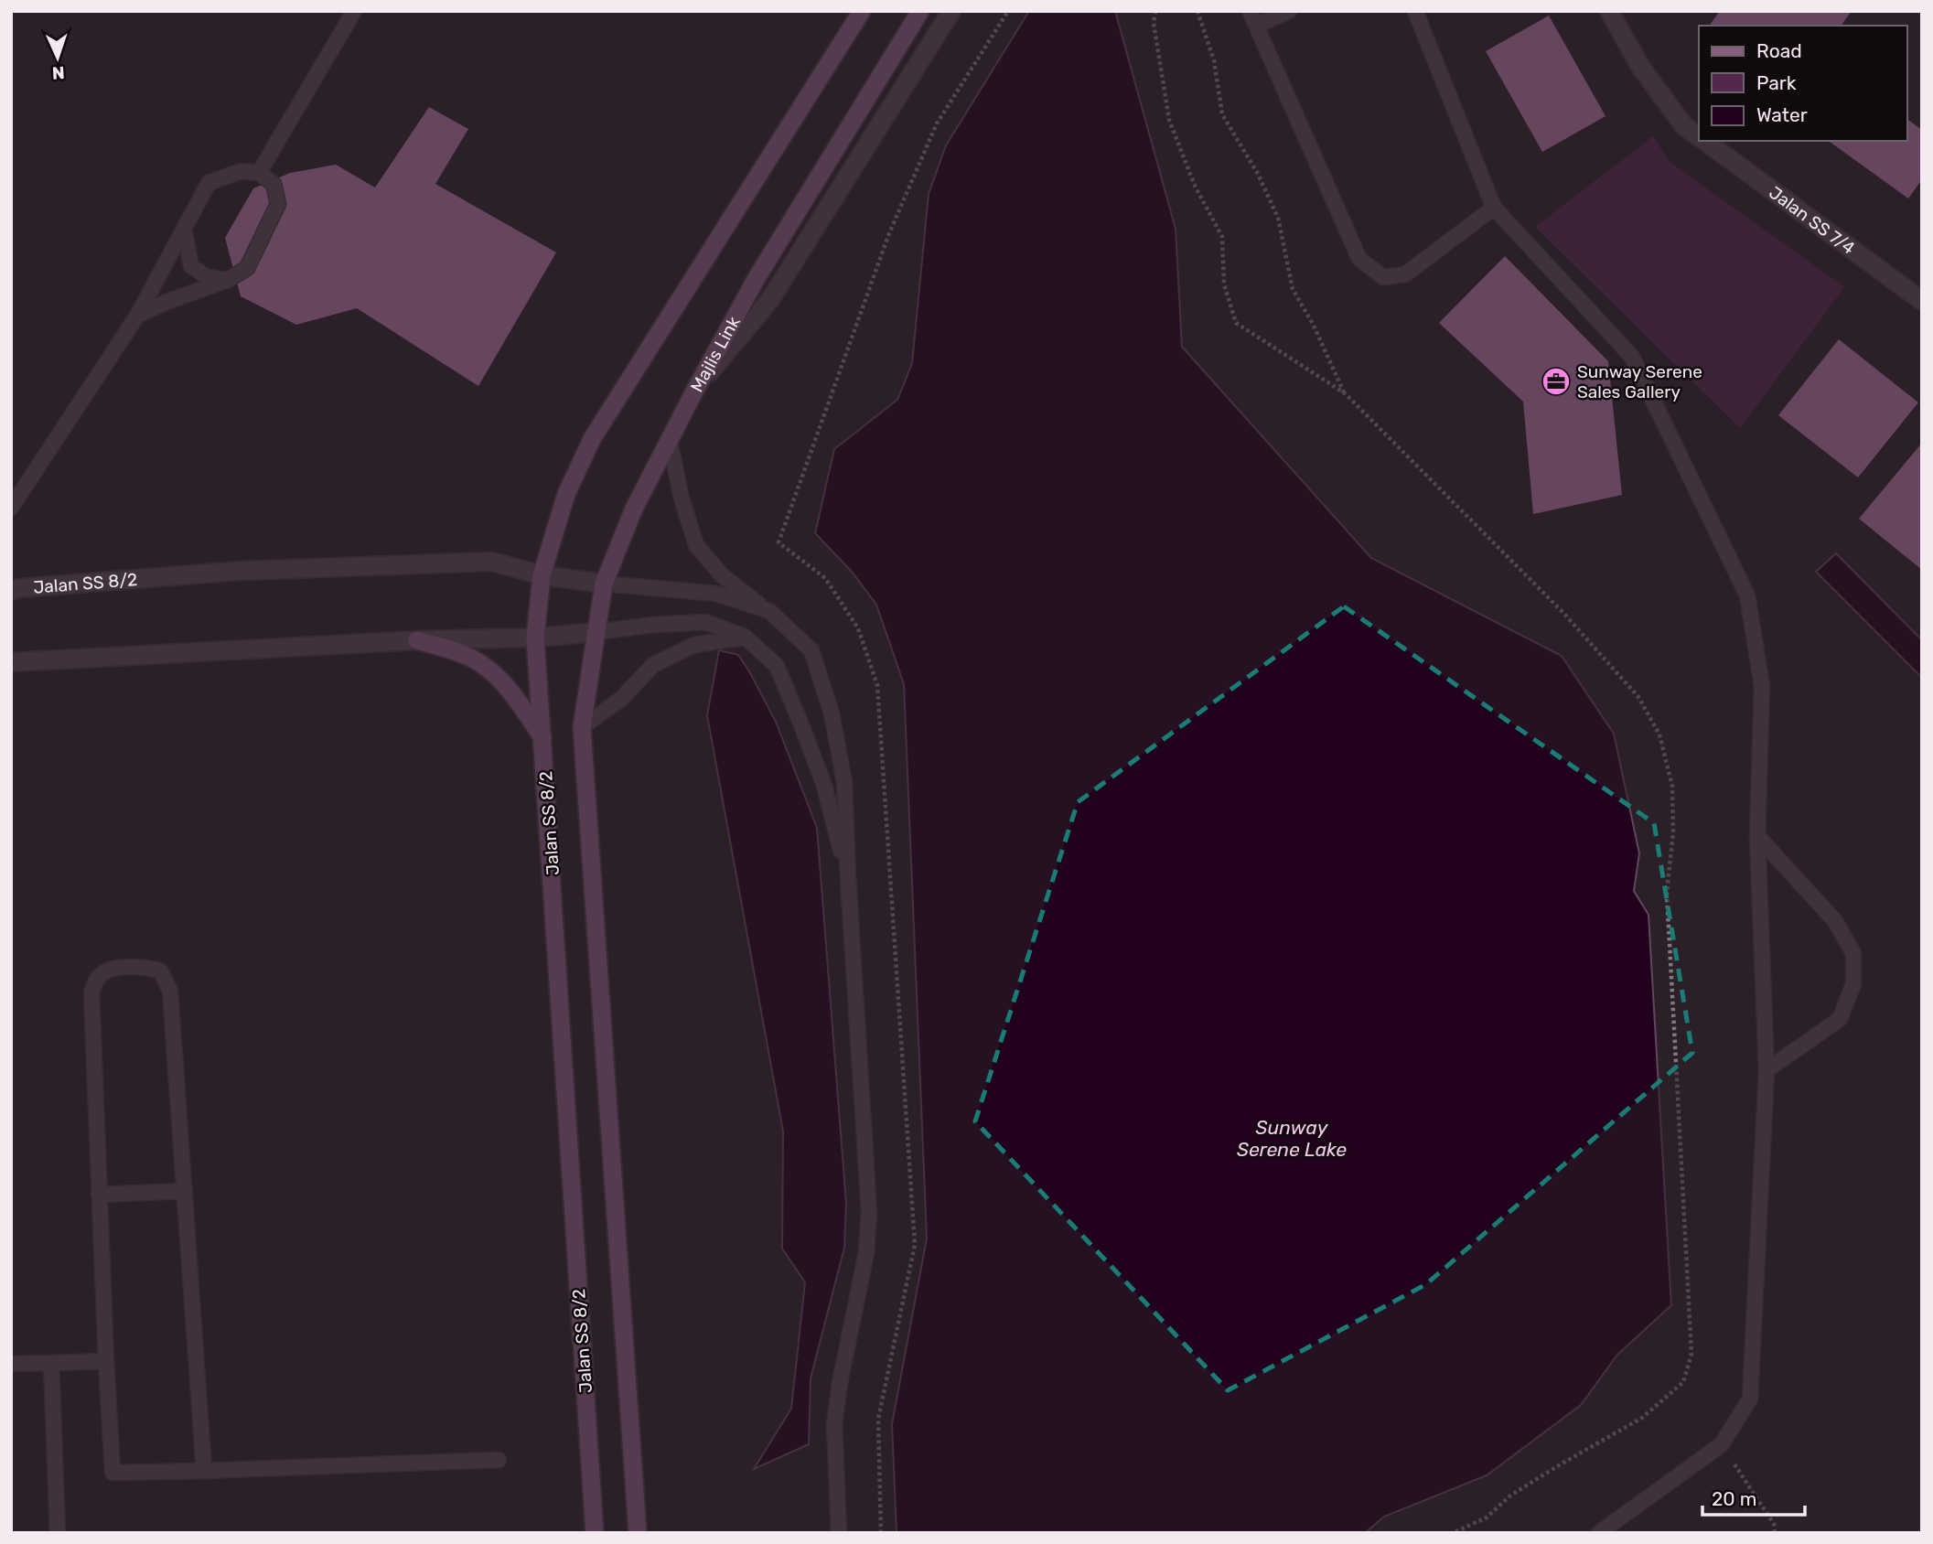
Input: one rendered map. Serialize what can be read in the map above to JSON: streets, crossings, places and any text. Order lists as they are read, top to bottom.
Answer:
{
  "streets": {
    "main road": ["Majlis Link", "Jalan SS 8/2"],
    "street": ["Jalan SS 7/4"]
  },
  "crossings": [
    ["Majlis Link", "Jalan SS 8/2"]
  ],
  "water": ["Sunway Serene Lake"],
  "places": {
    "office": ["Sunway Serene Sales Gallery"]
  },
  "legend": ["Road", "Park", "Water"],
  "scale_bar": "20 m",
  "north": "bottom"
}
